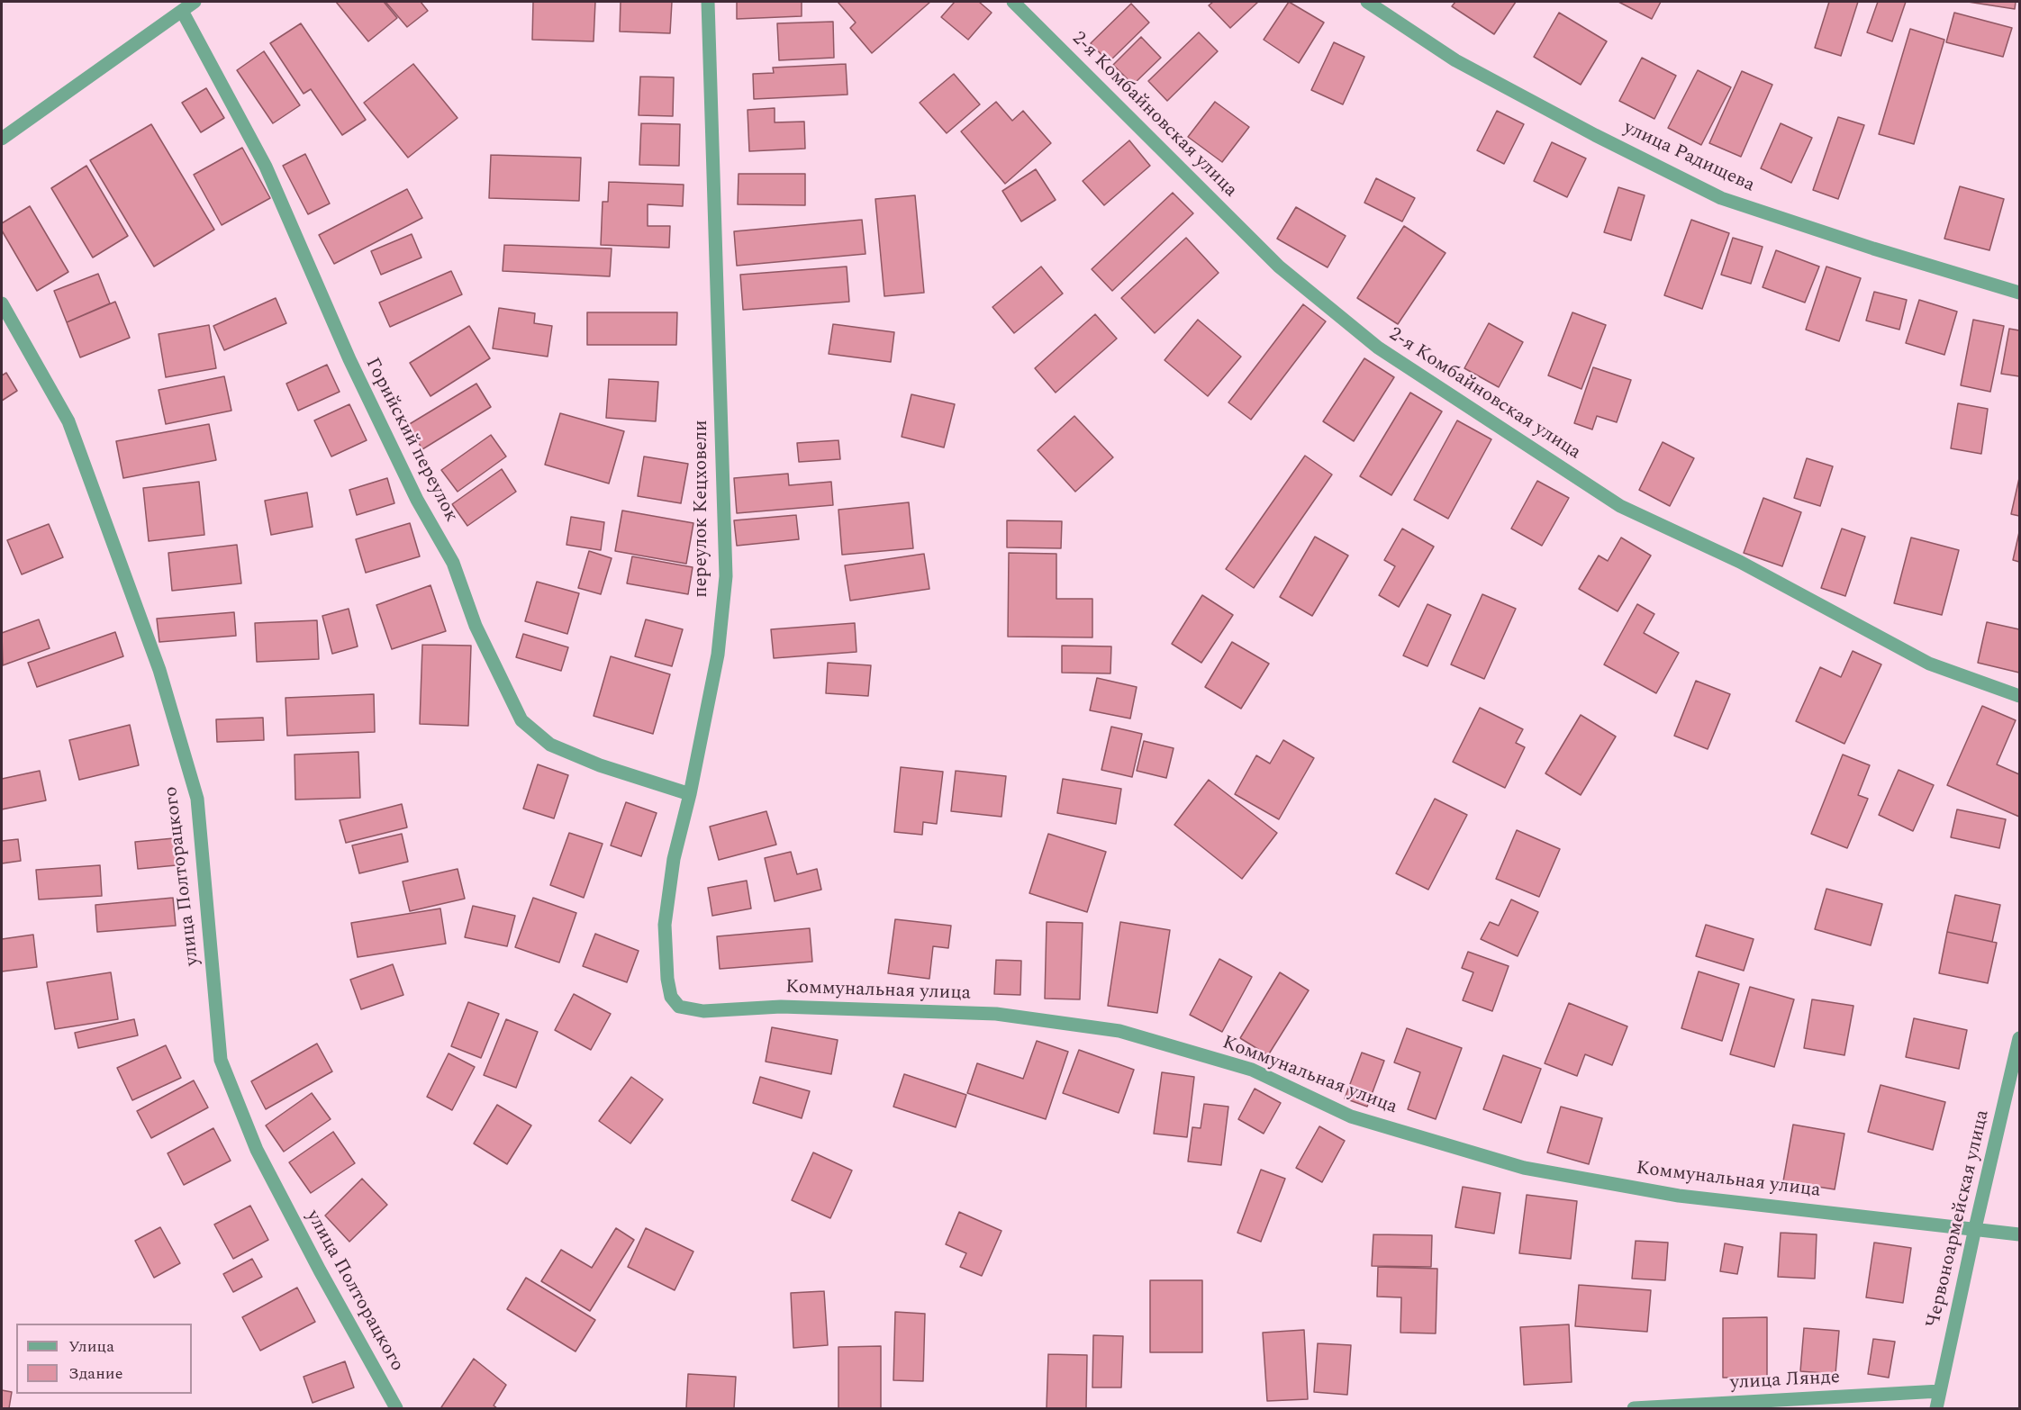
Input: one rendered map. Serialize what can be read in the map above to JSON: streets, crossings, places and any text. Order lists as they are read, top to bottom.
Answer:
{
  "streets": {
    "street": [
      "2-я Комбайновская улица",
      "улица Радищева",
      "Горийский переулок",
      "переулок Кецховели",
      "улица Полторацкого",
      "Коммунальная улица",
      "Червоноармейская улица",
      "улица Лянде"
    ]
  },
  "crossings": [
    ["Горийский переулок", "переулок Кецховели"],
    ["переулок Кецховели", "Коммунальная улица"],
    ["Коммунальная улица", "Червоноармейская улица"],
    ["Червоноармейская улица", "улица Лянде"]
  ],
  "legend": ["Улица", "Здание"]
}
